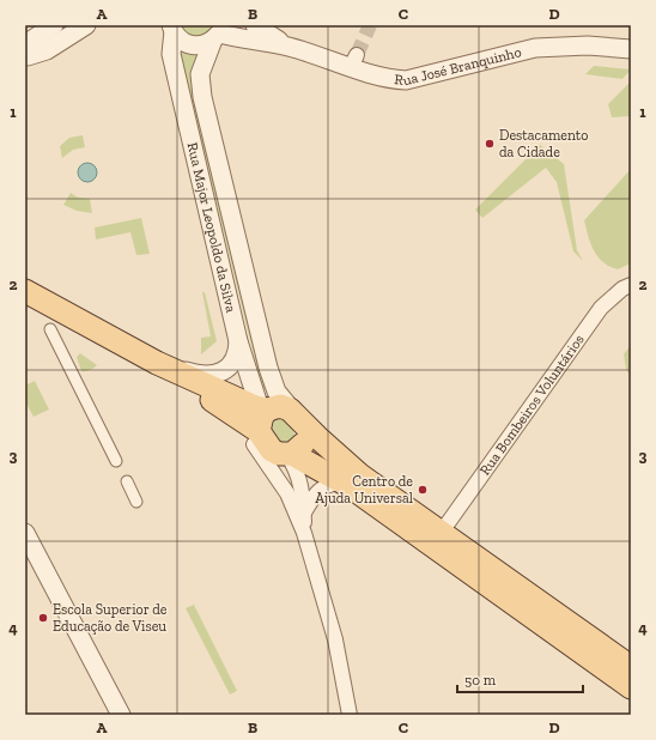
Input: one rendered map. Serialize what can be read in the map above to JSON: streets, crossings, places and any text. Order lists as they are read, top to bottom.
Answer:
{
  "streets": {
    "street": ["Rua José Branquinho", "Rua Major Leopoldo da Silva", "Rua Bombeiros Voluntários"]
  },
  "crossings": [
    ["Rua José Branquinho", "Rua Major Leopoldo da Silva"]
  ],
  "places": ["Destacamento da Cidade", "Centro de Ajuda Universal", "Escola Superior de Educação de Viseu"],
  "scale_bar": "50 m",
  "grid": {
    "columns": [
      "A",
      "B",
      "C",
      "D"
    ],
    "rows": [
      "1",
      "2",
      "3",
      "4"
    ]
  }
}
